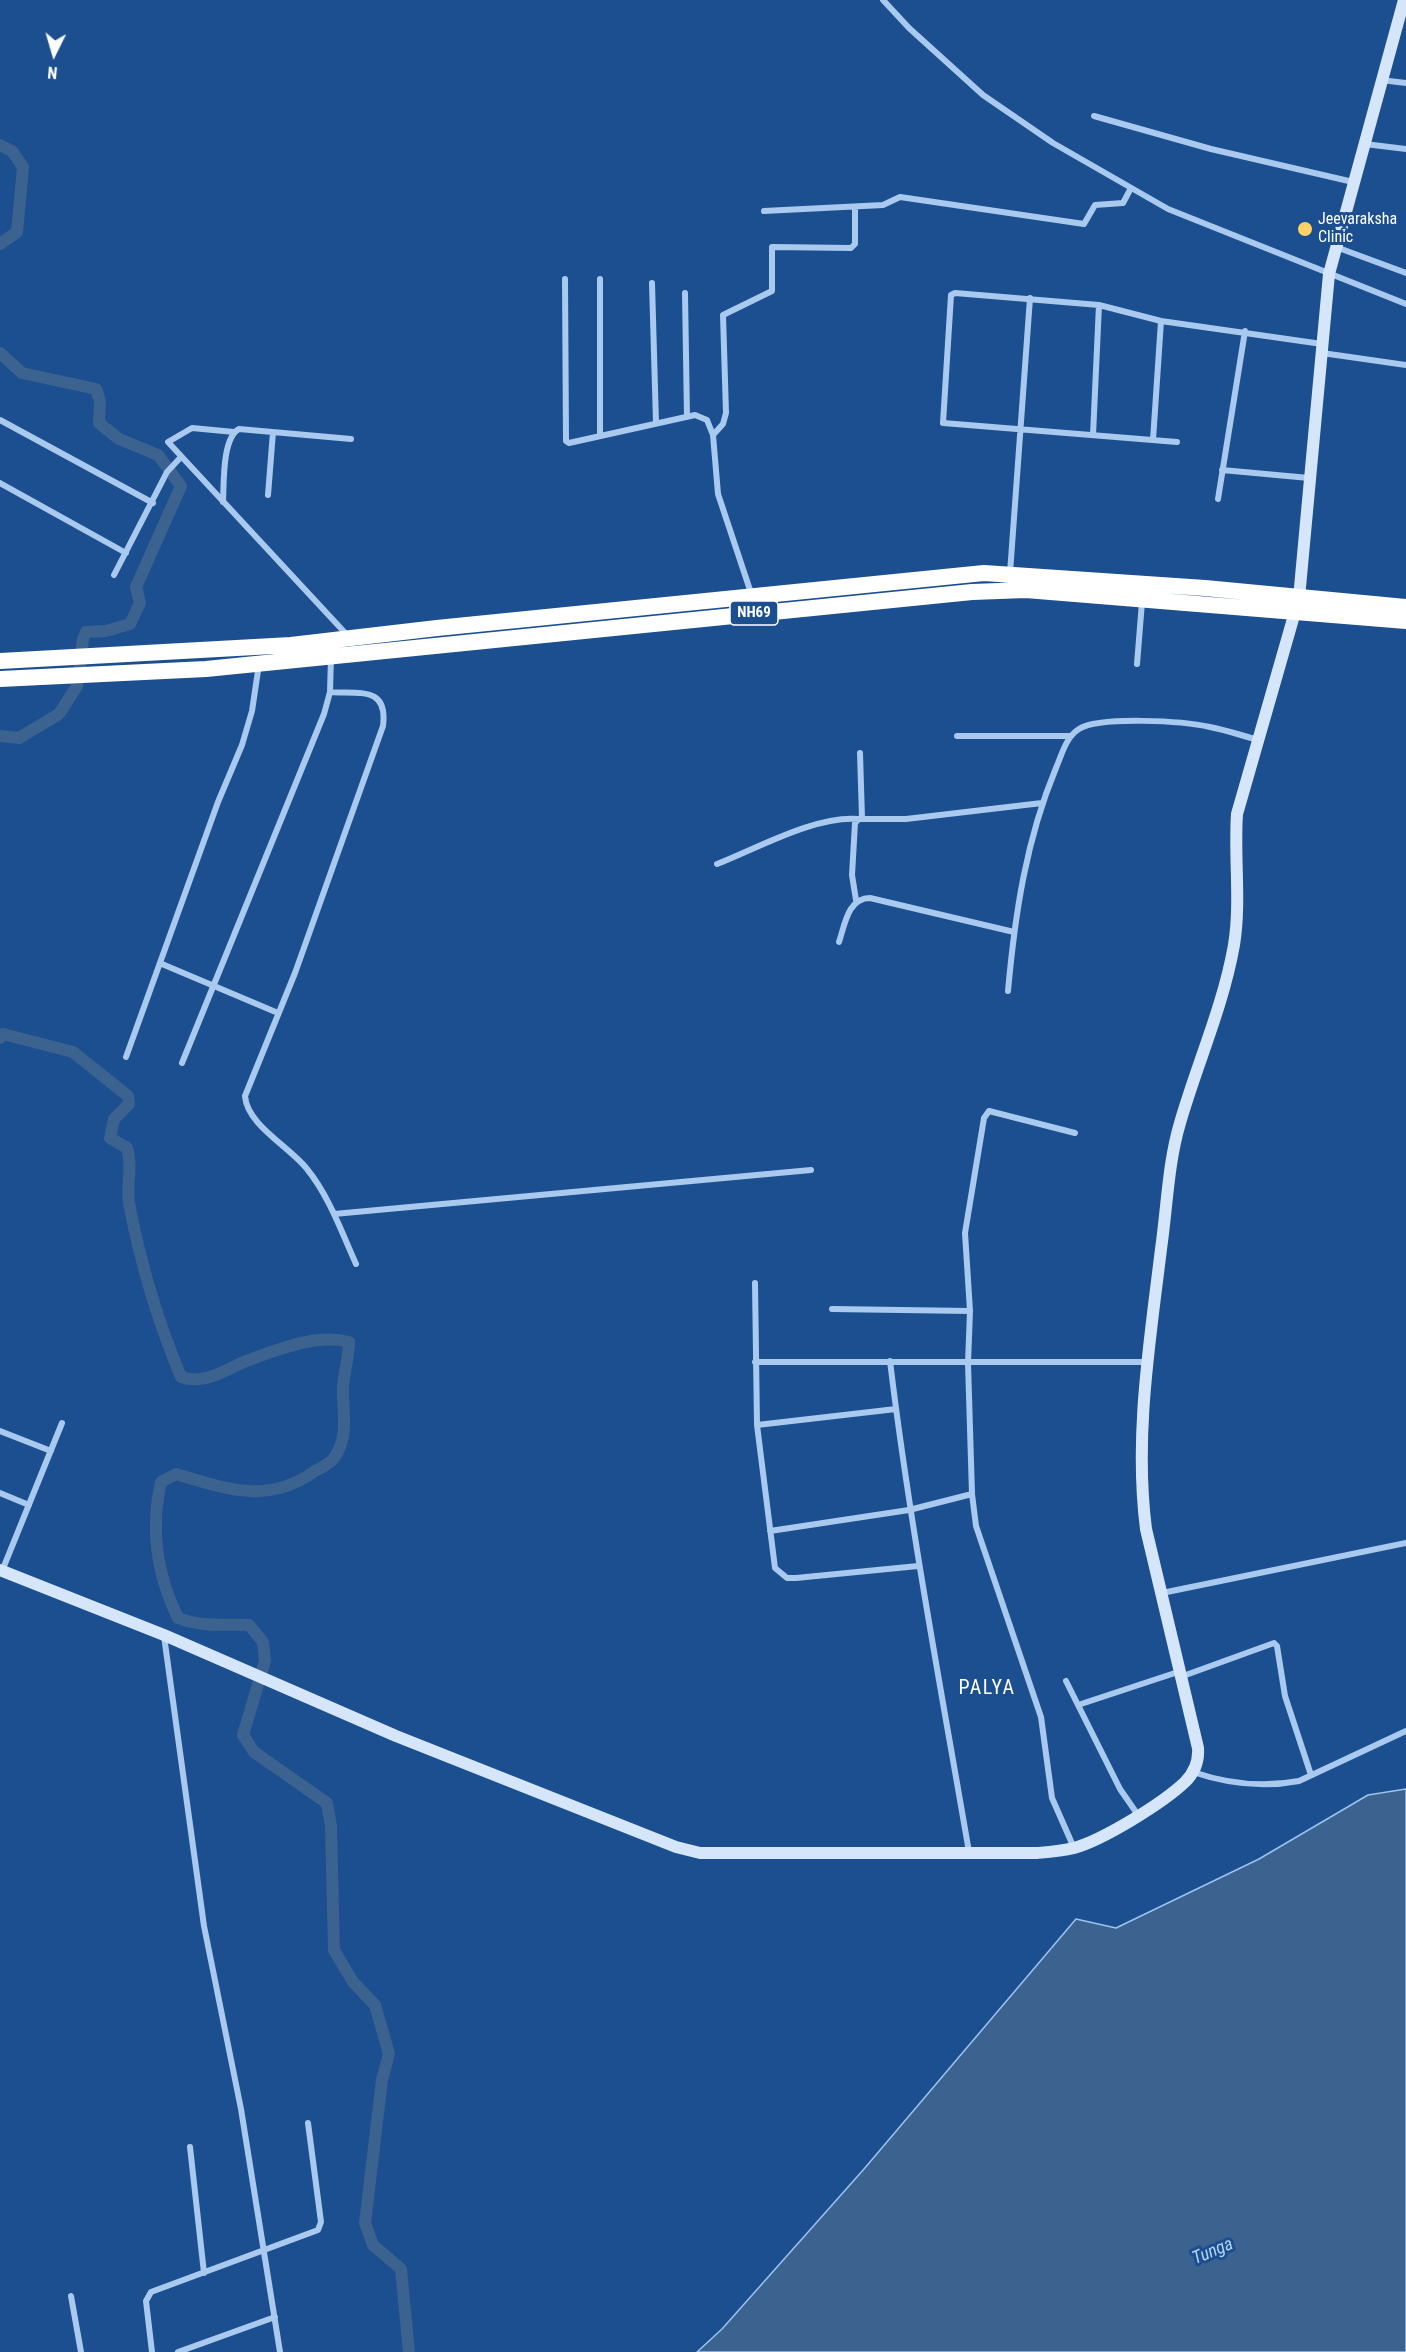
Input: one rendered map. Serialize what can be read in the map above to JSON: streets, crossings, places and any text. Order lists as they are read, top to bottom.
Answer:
{
  "streets": {
    "highway": ["NH69"]
  },
  "districts": ["PALYA"],
  "water": ["Tunga"],
  "places": ["Jeevaraksha Clinic"],
  "north": "bottom"
}
